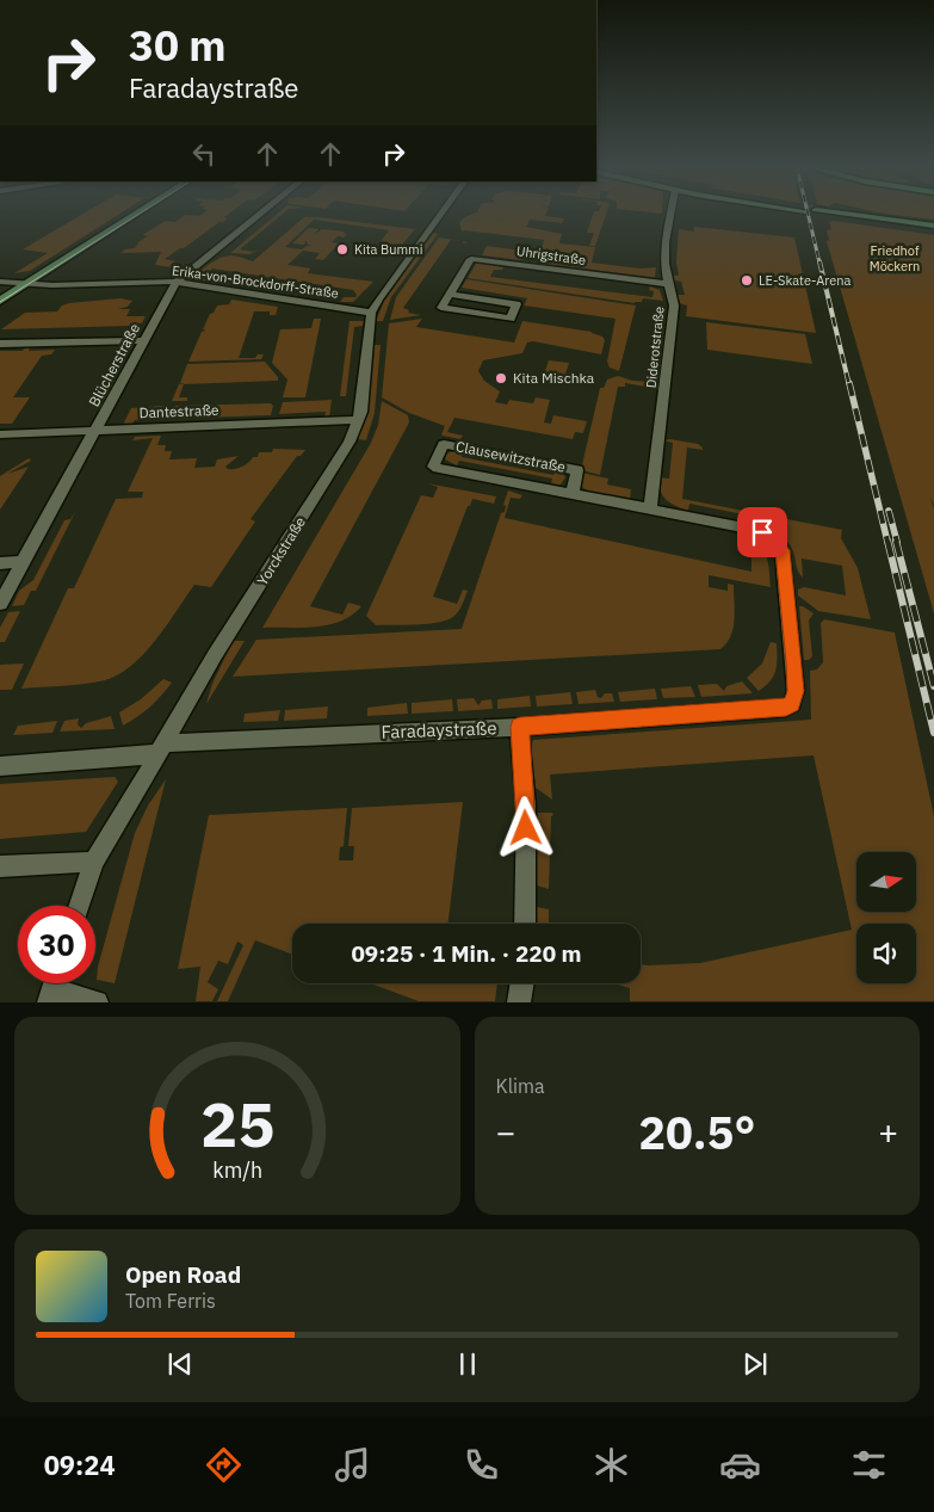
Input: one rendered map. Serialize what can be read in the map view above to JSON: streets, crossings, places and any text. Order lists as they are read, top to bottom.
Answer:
{
  "streets": {
    "street": [
      "Uhrigstraße",
      "Erika-von-Brockdorff-Straße",
      "Diderotstraße",
      "Blücherstraße",
      "Dantestraße",
      "Clausewitzstraße",
      "Yorckstraße",
      "Faradaystraße"
    ]
  },
  "crossings": [
    ["Uhrigstraße", "Diderotstraße"],
    ["Erika-von-Brockdorff-Straße", "Blücherstraße"],
    ["Erika-von-Brockdorff-Straße", "Yorckstraße"],
    ["Diderotstraße", "Clausewitzstraße"],
    ["Blücherstraße", "Dantestraße"],
    ["Dantestraße", "Yorckstraße"],
    ["Clausewitzstraße", "Faradaystraße"],
    ["Yorckstraße", "Faradaystraße"]
  ],
  "parks": ["Friedhof Möckern"],
  "places": ["Kita Bummi", "LE-Skate-Arena", "Kita Mischka"],
  "north": "right",
  "page": {
    "turn": ["30 m", "Faradaystraße"],
    "limit": "30",
    "trip": "09:25 · 1 Min. · 220 m",
    "tile": "Klima",
    "heat": ["−", "20.5°", "+"],
    "song": ["Open Road", "Tom Ferris"],
    "tabs": "09:24",
    "gauge": ["25", "km/h"]
  }
}
